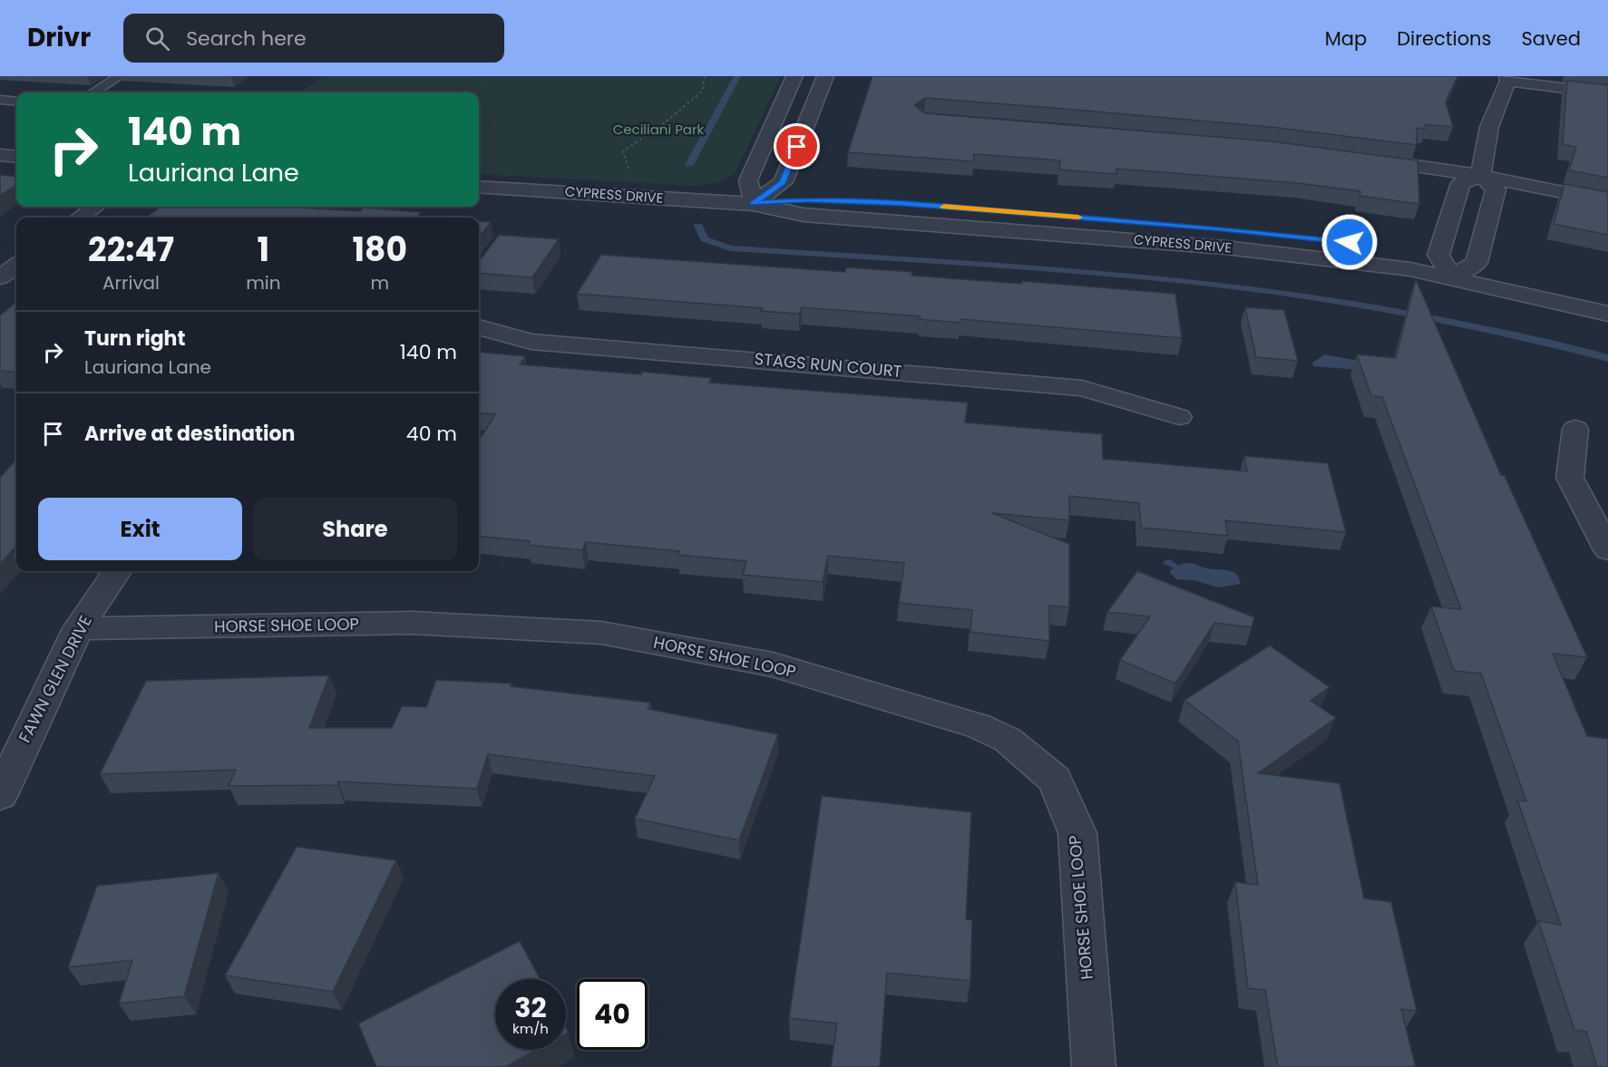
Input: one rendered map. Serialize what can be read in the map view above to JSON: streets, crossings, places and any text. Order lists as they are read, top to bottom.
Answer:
{
  "streets": {
    "street": [
      "CYPRESS DRIVE",
      "STAGS RUN COURT",
      "HORSE SHOE LOOP",
      "FAWN GLEN DRIVE"
    ]
  },
  "crossings": [
    ["HORSE SHOE LOOP", "FAWN GLEN DRIVE"]
  ],
  "parks": ["Ceciliani Park"],
  "page": {
    "header": "Drivr",
    "search": "Search here",
    "nav": ["Map", "Directions", "Saved"],
    "turn": ["140 m", "Lauriana Lane"],
    "eta": [
      "22:47",
      "Arrival",
      "1",
      "min",
      "180",
      "m"
    ],
    "list": [
      {
        "name": "Turn right",
        "note": "Lauriana Lane",
        "value": "140 m"
      },
      {
        "name": "Arrive at destination",
        "value": "40 m"
      }
    ],
    "buttons": ["Exit", "Share"],
    "speed": "32 km/h",
    "limit": "40"
  }
}
